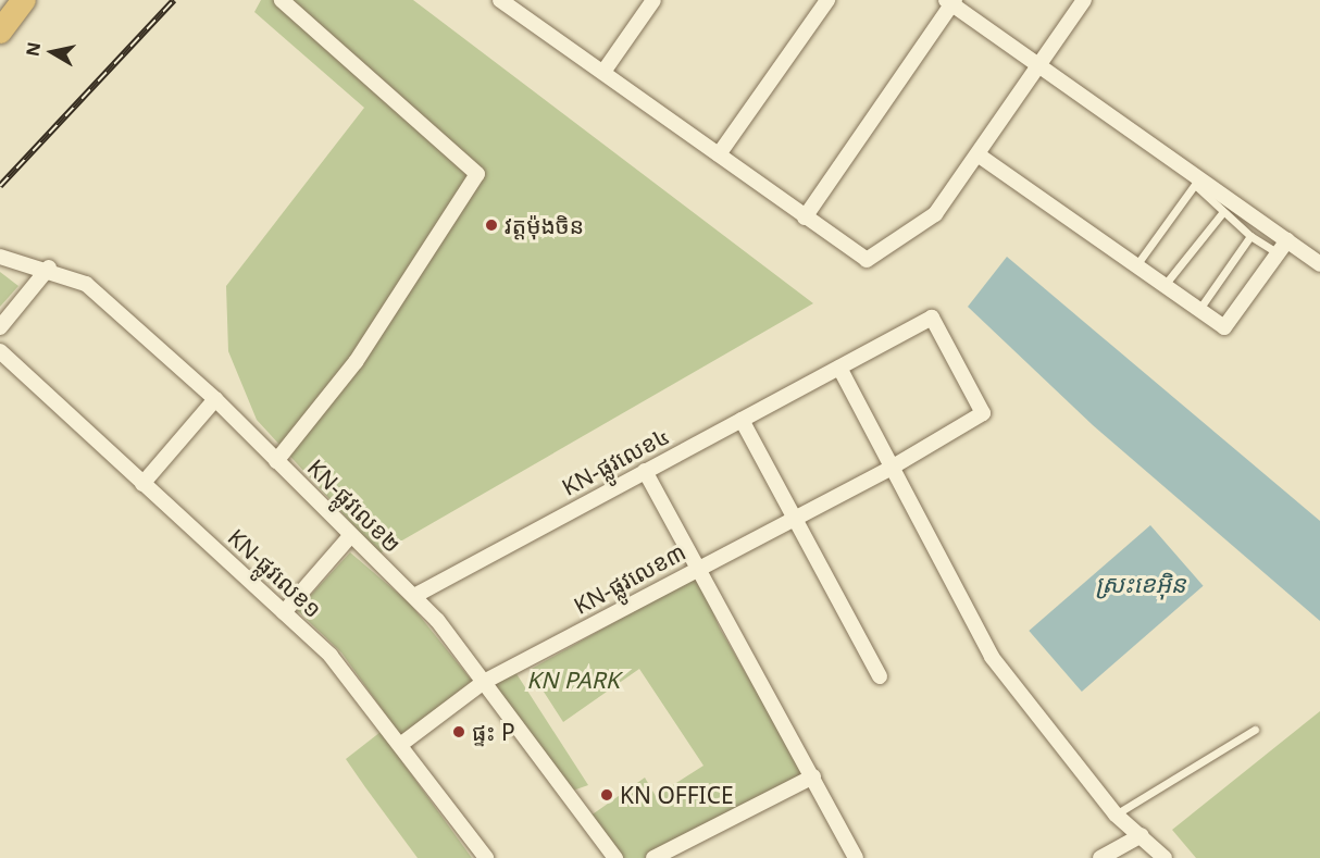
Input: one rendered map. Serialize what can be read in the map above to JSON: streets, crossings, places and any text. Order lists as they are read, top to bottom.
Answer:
{
  "streets": {
    "street": [
      "KN-ផ្លូវលេខ៤",
      "KN-ផ្លូវលេខ២",
      "KN-ផ្លូវលេខ១",
      "KN-ផ្លូវលេខ៣"
    ]
  },
  "crossings": [
    ["KN-ផ្លូវលេខ៤", "KN-ផ្លូវលេខ២"],
    ["KN-ផ្លូវលេខ៤", "KN-ផ្លូវលេខ៣"],
    ["KN-ផ្លូវលេខ២", "KN-ផ្លូវលេខ៣"],
    ["KN-ផ្លូវលេខ១", "KN-ផ្លូវលេខ៣"]
  ],
  "water": ["ស្រះខេអ៊ិន"],
  "parks": ["KN PARK"],
  "places": ["វត្តម៉ុងចិន", "ផ្ទះ P", "KN OFFICE"],
  "north": "left"
}
